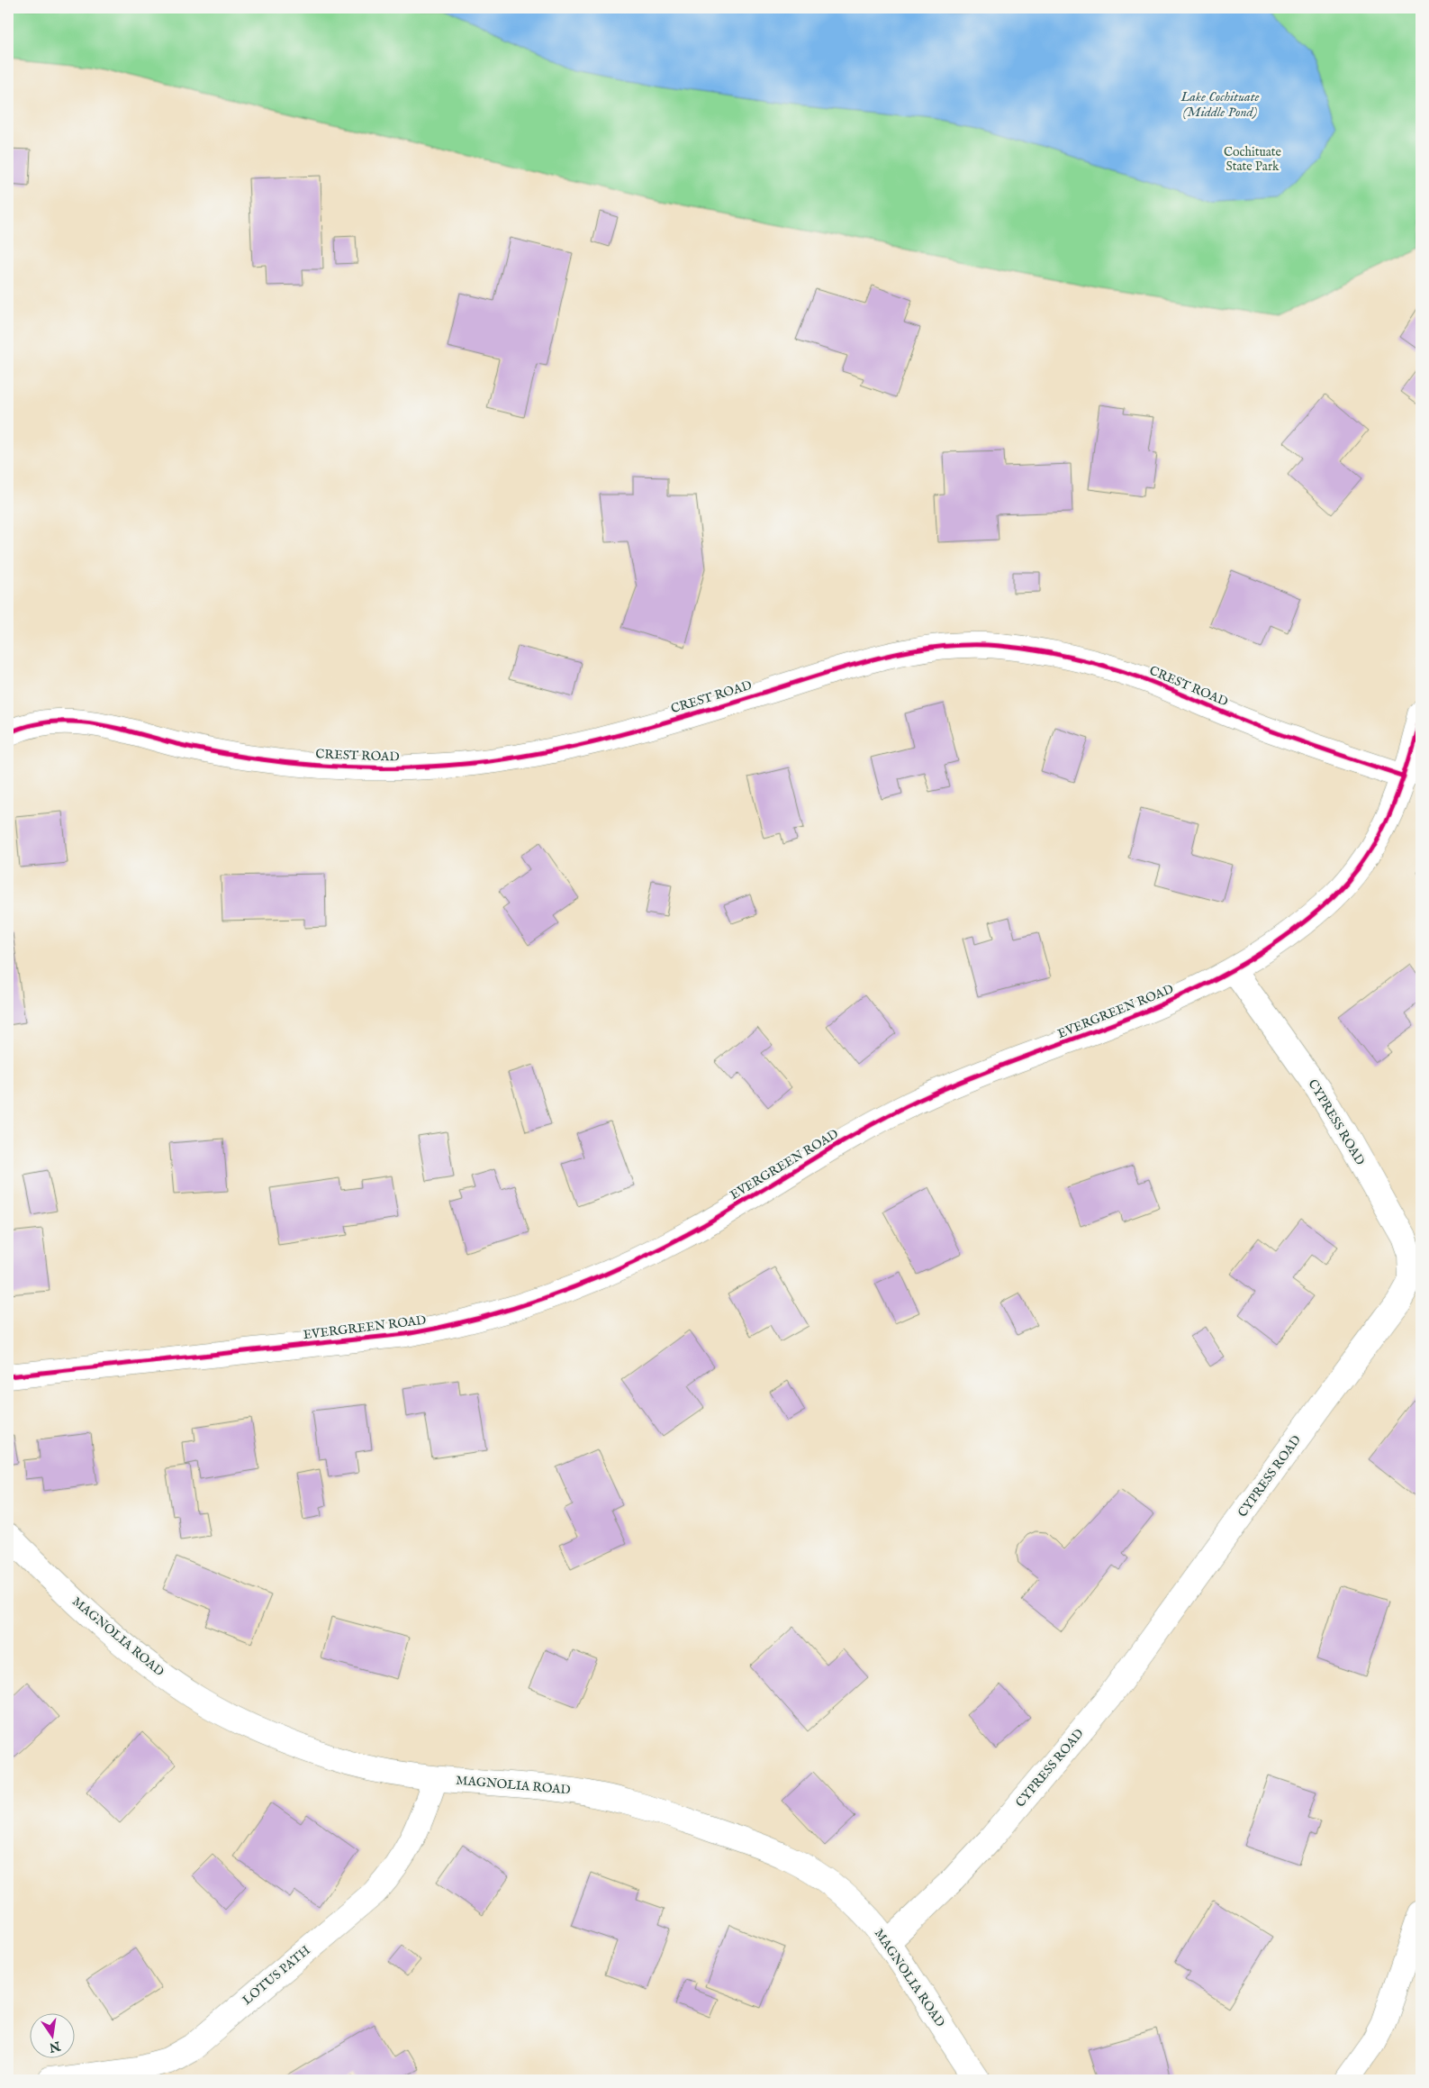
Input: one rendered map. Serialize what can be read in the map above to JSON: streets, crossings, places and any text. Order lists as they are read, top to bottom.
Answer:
{
  "streets": {
    "street": [
      "CREST ROAD",
      "EVERGREEN ROAD",
      "CYPRESS ROAD",
      "MAGNOLIA ROAD",
      "LOTUS PATH"
    ]
  },
  "crossings": [
    ["CREST ROAD", "EVERGREEN ROAD"],
    ["EVERGREEN ROAD", "CYPRESS ROAD"],
    ["CYPRESS ROAD", "MAGNOLIA ROAD"],
    ["MAGNOLIA ROAD", "LOTUS PATH"]
  ],
  "water": ["Lake Cochituate (Middle Pond)"],
  "parks": ["Cochituate State Park"],
  "north": "bottom"
}
